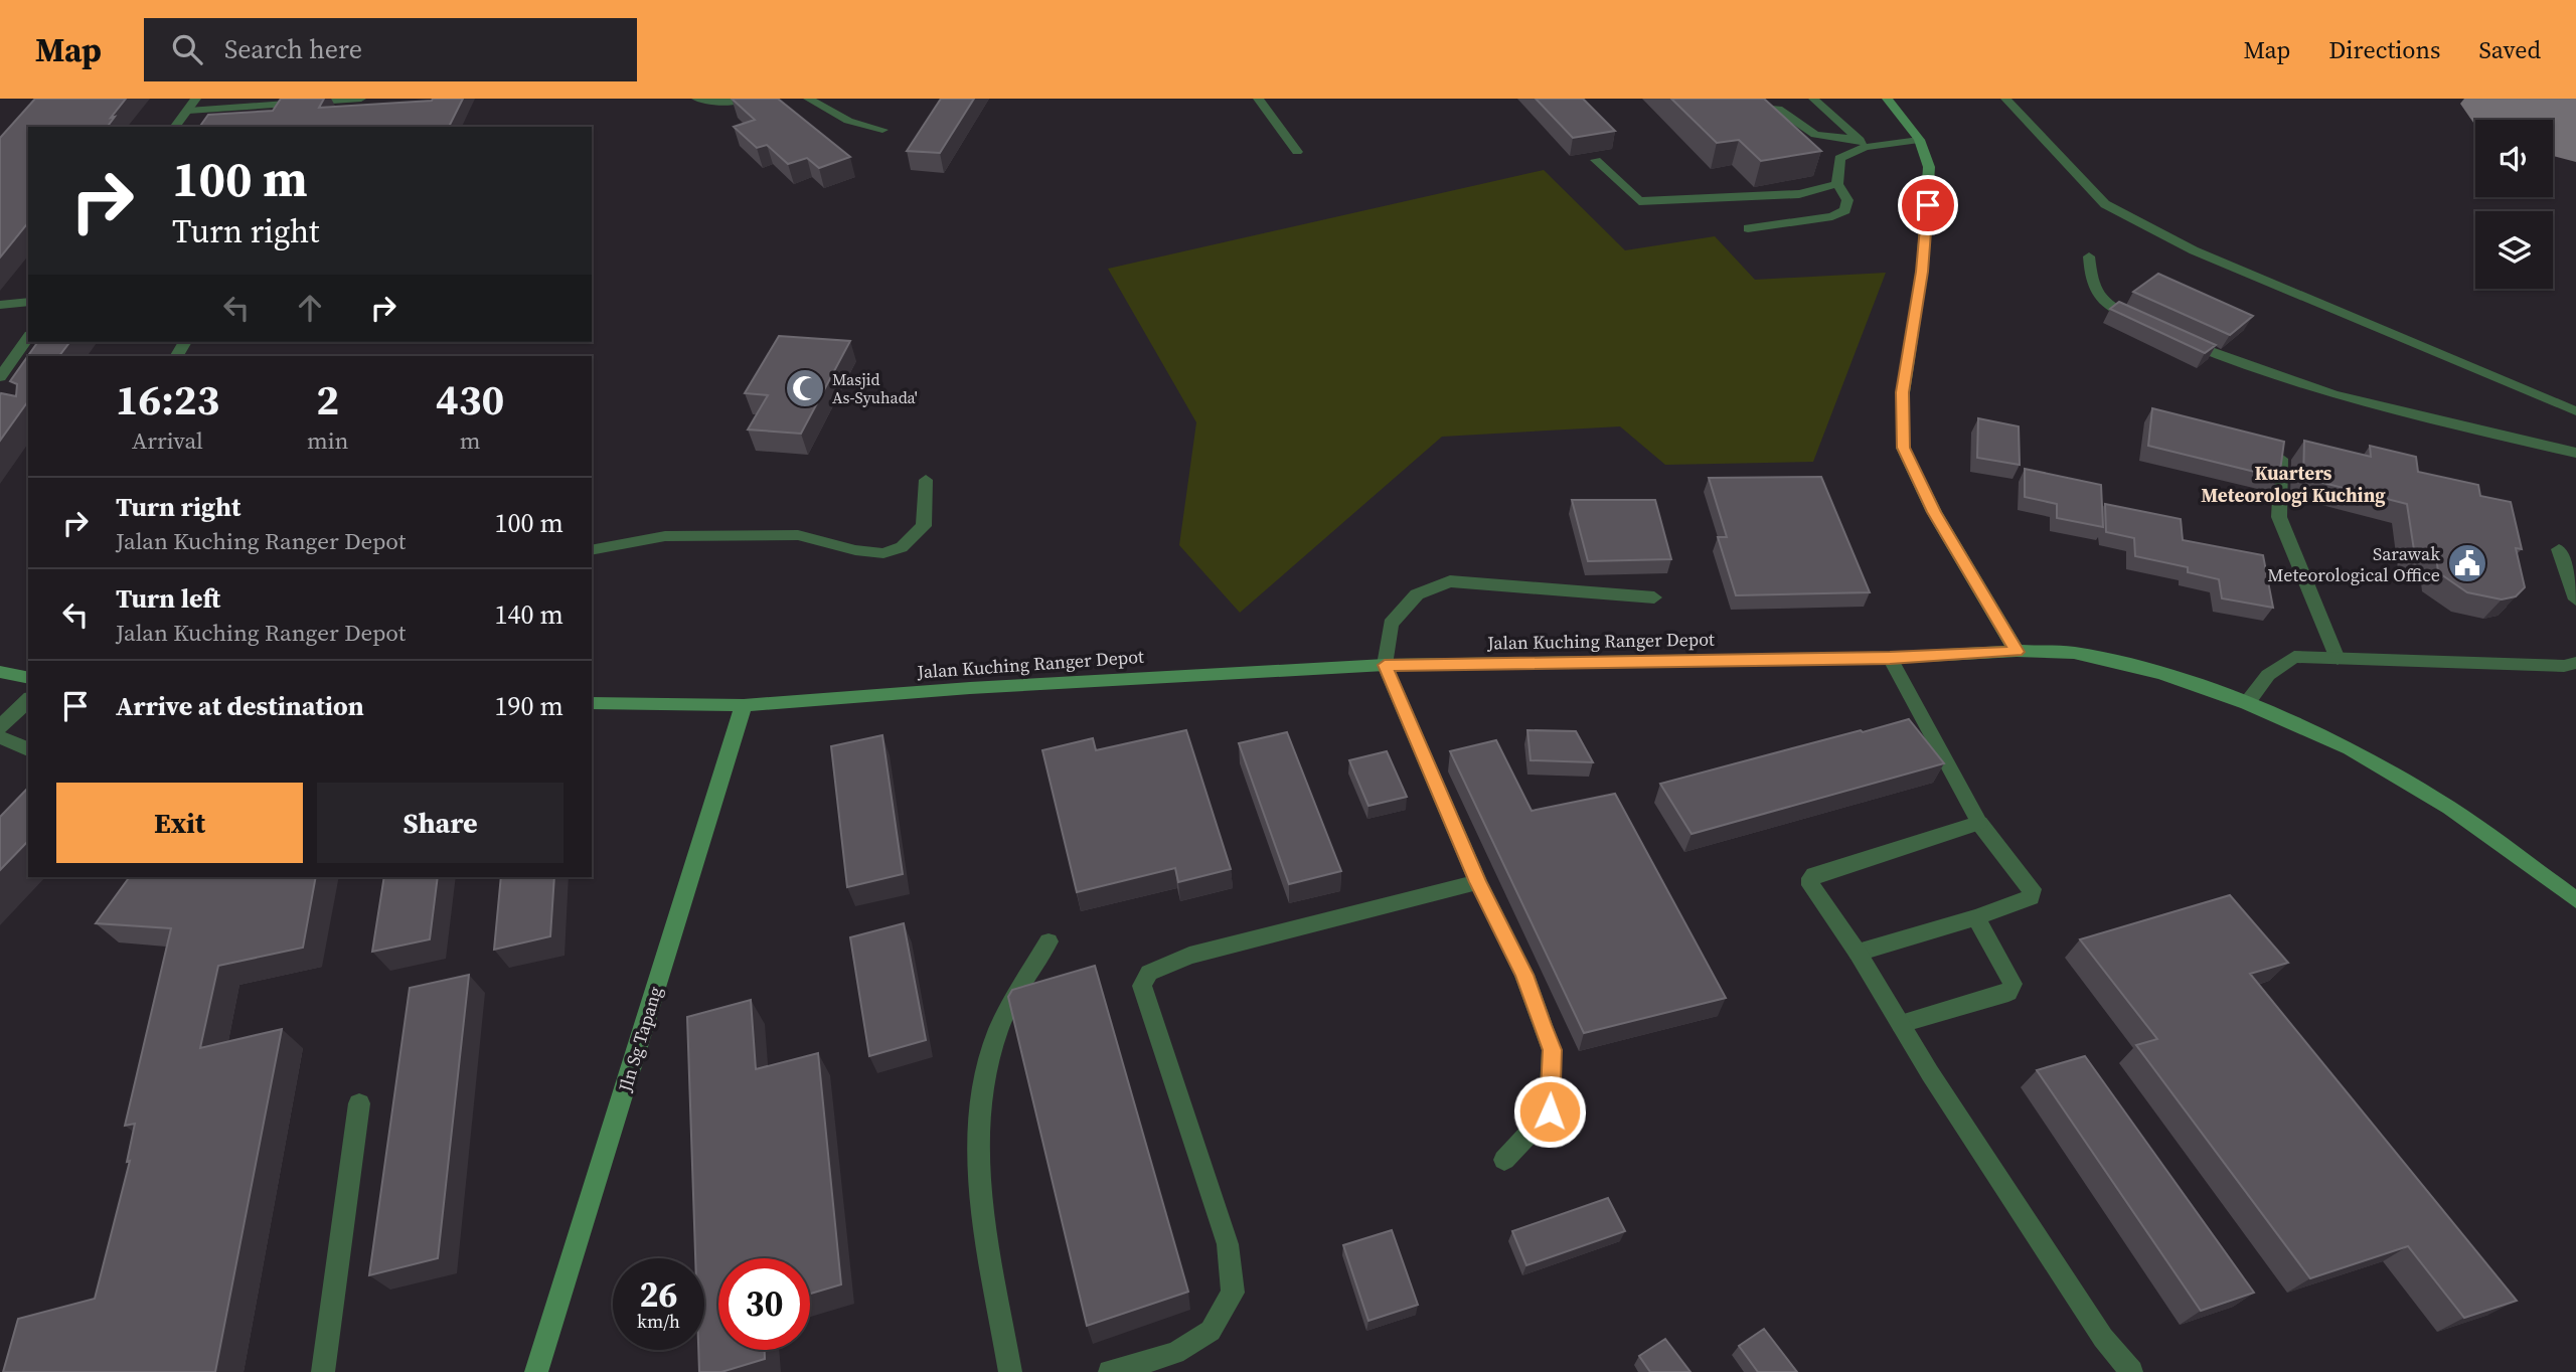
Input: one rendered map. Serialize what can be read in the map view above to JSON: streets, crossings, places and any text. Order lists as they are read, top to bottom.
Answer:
{
  "streets": {
    "street": ["Jalan Kuching Ranger Depot", "Jln Sg Tapang"]
  },
  "crossings": [
    ["Jalan Kuching Ranger Depot", "Jln Sg Tapang"]
  ],
  "districts": ["Kuarters Meteorologi Kuching"],
  "places": {
    "mosque": ["Masjid As-Syuhada'"],
    "public building": ["Sarawak Meteorological Office"]
  },
  "page": {
    "header": "Map",
    "search": "Search here",
    "nav": ["Map", "Directions", "Saved"],
    "turn": ["100 m", "Turn right"],
    "eta": [
      "16:23",
      "Arrival",
      "2",
      "min",
      "430",
      "m"
    ],
    "list": [
      {
        "name": "Turn right",
        "note": "Jalan Kuching Ranger Depot",
        "value": "100 m"
      },
      {
        "name": "Turn left",
        "note": "Jalan Kuching Ranger Depot",
        "value": "140 m"
      },
      {
        "name": "Arrive at destination",
        "value": "190 m"
      }
    ],
    "buttons": ["Exit", "Share"],
    "speed": "26 km/h",
    "limit": "30"
  }
}
